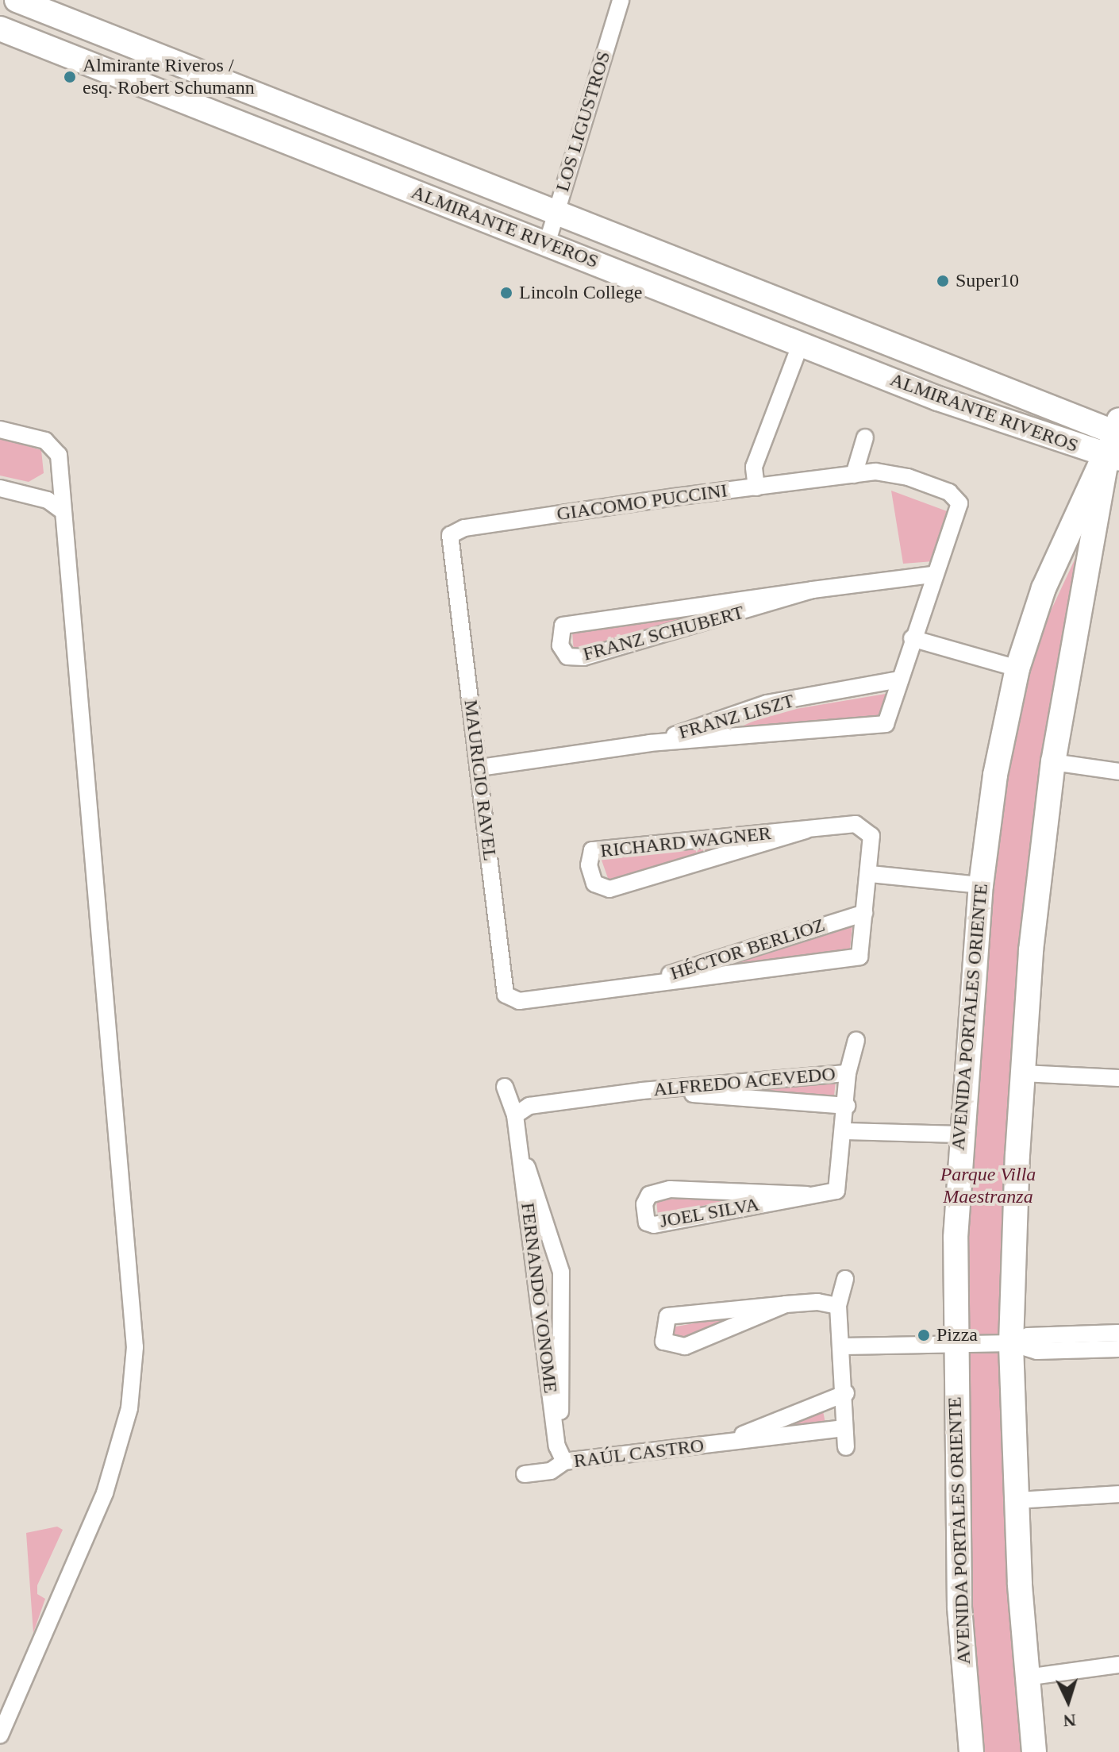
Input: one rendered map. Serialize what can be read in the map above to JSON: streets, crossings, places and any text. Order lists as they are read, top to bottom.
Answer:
{
  "streets": {
    "street": [
      "LOS LIGUSTROS",
      "ALMIRANTE RIVEROS",
      "GIACOMO PUCCINI",
      "FRANZ SCHUBERT",
      "FRANZ LISZT",
      "MAURICIO RAVEL",
      "RICHARD WAGNER",
      "HÉCTOR BERLIOZ",
      "AVENIDA PORTALES ORIENTE",
      "ALFREDO ACEVEDO",
      "JOEL SILVA",
      "FERNANDO VONOME",
      "RAÚL CASTRO"
    ]
  },
  "crossings": [
    ["LOS LIGUSTROS", "ALMIRANTE RIVEROS"],
    ["ALMIRANTE RIVEROS", "AVENIDA PORTALES ORIENTE"],
    ["GIACOMO PUCCINI", "FRANZ SCHUBERT"],
    ["GIACOMO PUCCINI", "MAURICIO RAVEL"],
    ["FRANZ LISZT", "MAURICIO RAVEL"],
    ["MAURICIO RAVEL", "HÉCTOR BERLIOZ"],
    ["ALFREDO ACEVEDO", "FERNANDO VONOME"],
    ["FERNANDO VONOME", "RAÚL CASTRO"]
  ],
  "parks": ["Parque Villa Maestranza"],
  "places": [
    "Almirante Riveros / esq. Robert Schumann",
    "Super10",
    "Lincoln College",
    "Pizza"
  ],
  "north": "bottom"
}
